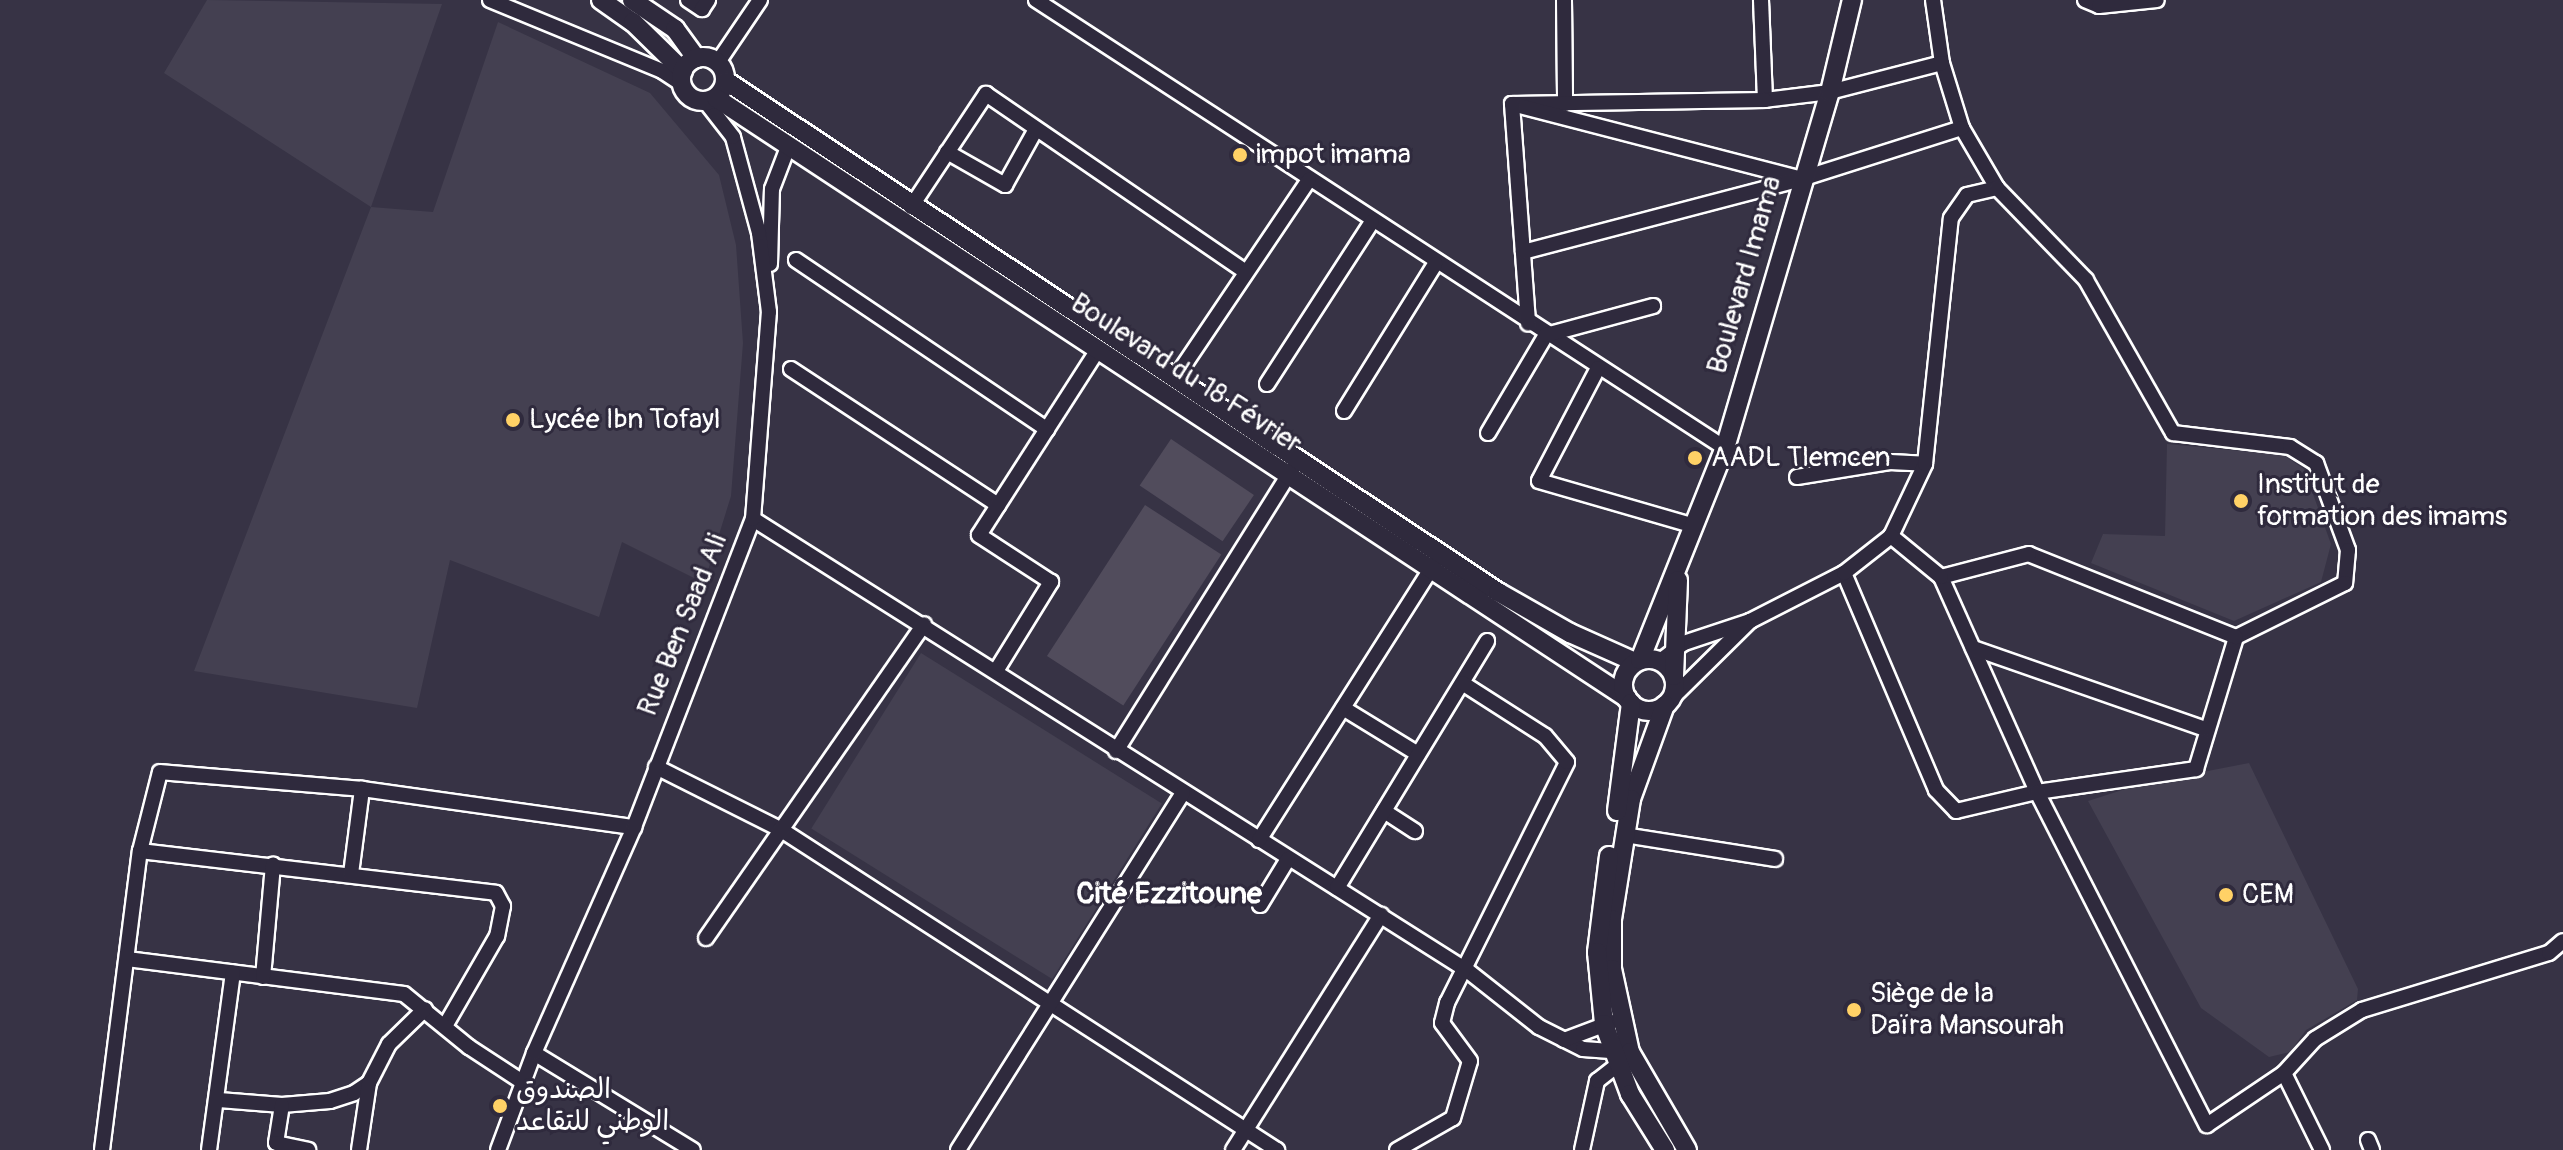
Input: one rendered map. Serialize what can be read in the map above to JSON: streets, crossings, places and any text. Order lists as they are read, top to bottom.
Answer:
{
  "streets": {
    "main road": ["Boulevard Imama", "Boulevard du 18 Février"],
    "street": ["Rue Ben Saad Ali"]
  },
  "crossings": [
    ["Boulevard Imama", "Boulevard du 18 Février"],
    ["Boulevard du 18 Février", "Rue Ben Saad Ali"]
  ],
  "districts": ["Cité Ezzitoune"],
  "places": [
    "impot imama",
    "Lycée Ibn Tofayl",
    "AADL Tlemcen",
    "Institut de formation des imams",
    "CEM",
    "Siège de la Daïra Mansourah",
    "الصندوق الوطني للتقاعد"
  ]
}
